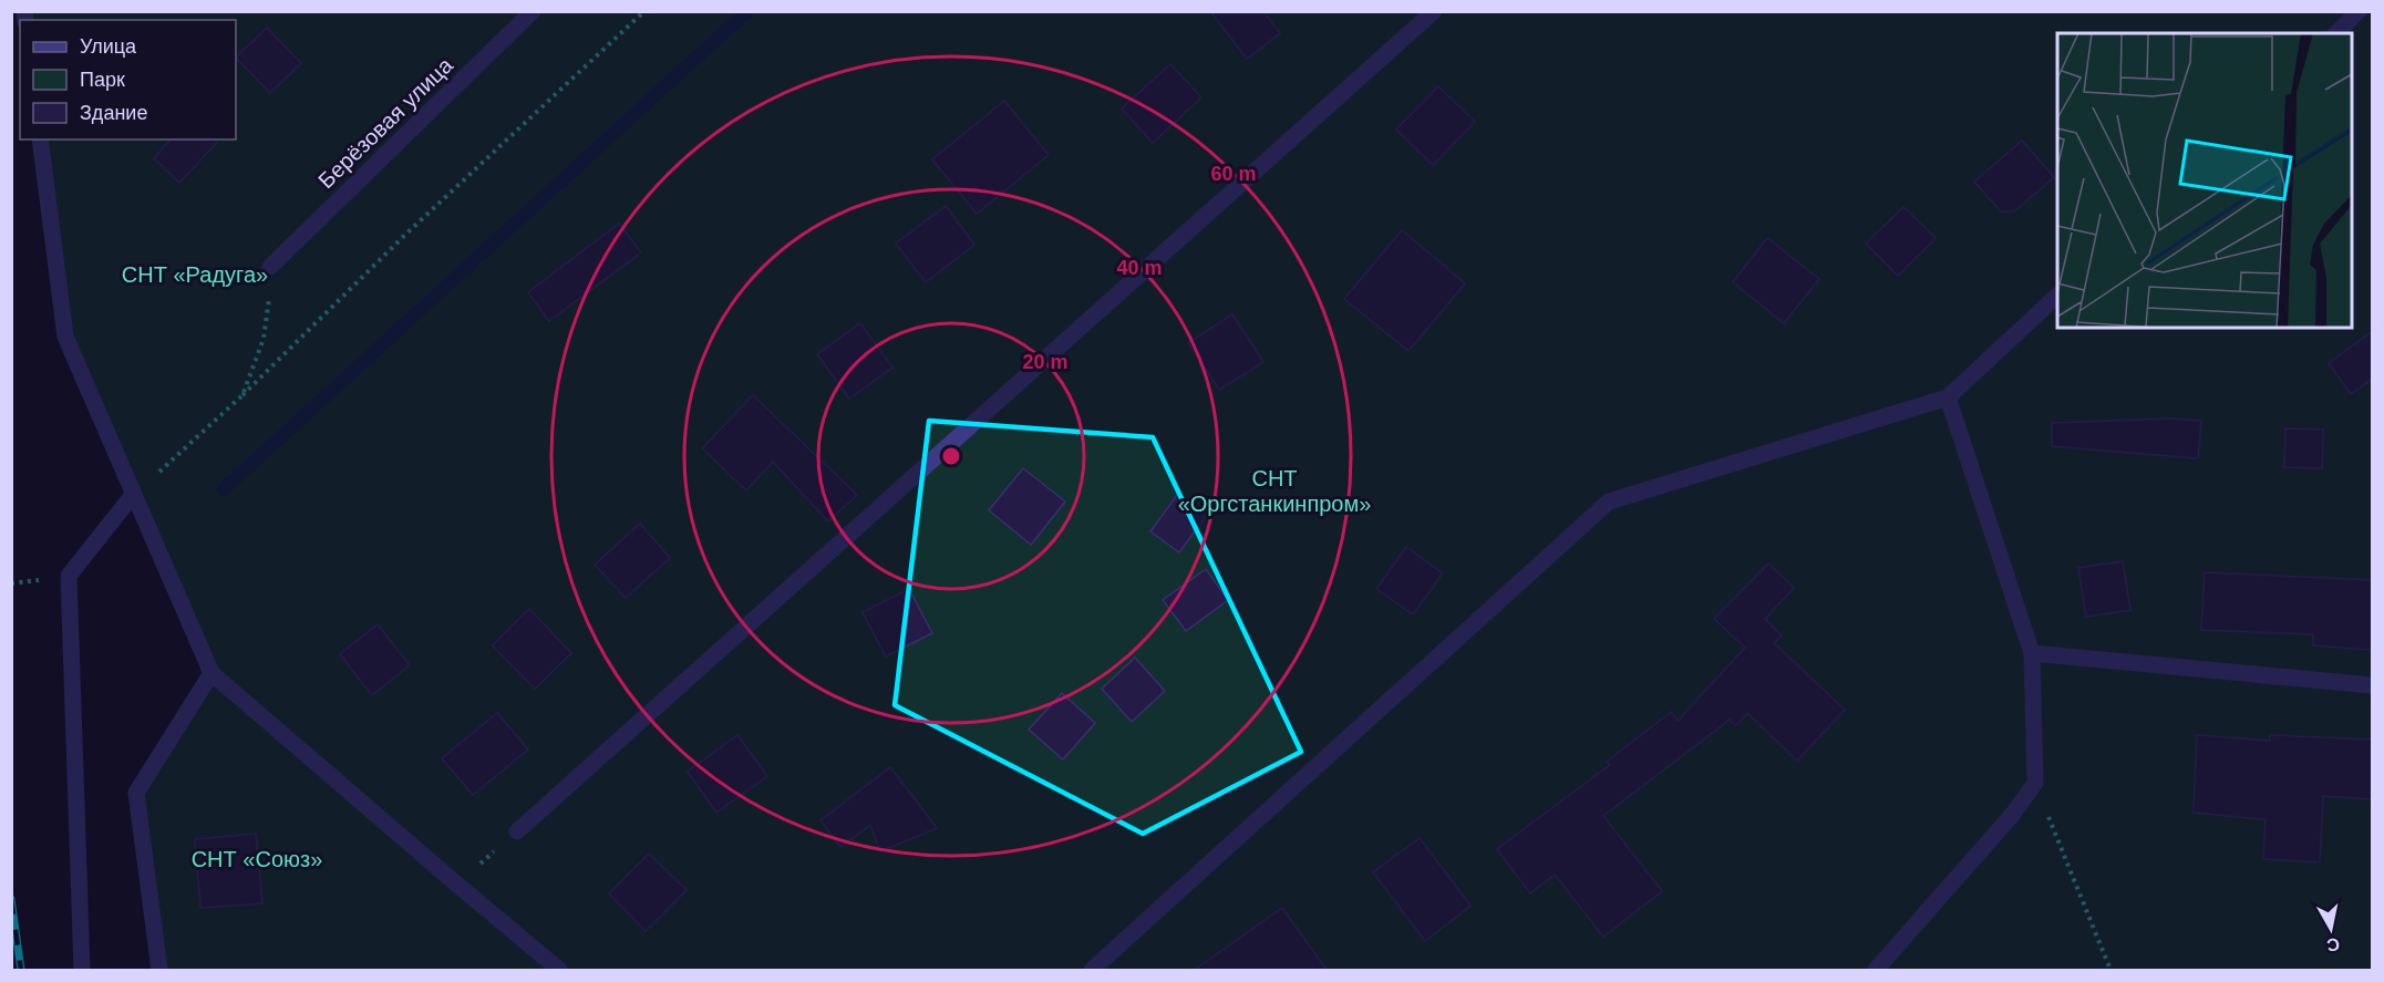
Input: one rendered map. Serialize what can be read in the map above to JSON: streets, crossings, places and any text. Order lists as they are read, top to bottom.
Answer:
{
  "streets": {
    "street": ["Берёзовая улица"]
  },
  "parks": ["СНТ «Радуга»", "СНТ «Оргстанкинпром»", "СНТ «Союз»"],
  "legend": ["Улица", "Парк", "Здание"],
  "north": "bottom",
  "rings": ["60 m", "40 m", "20 m"]
}
